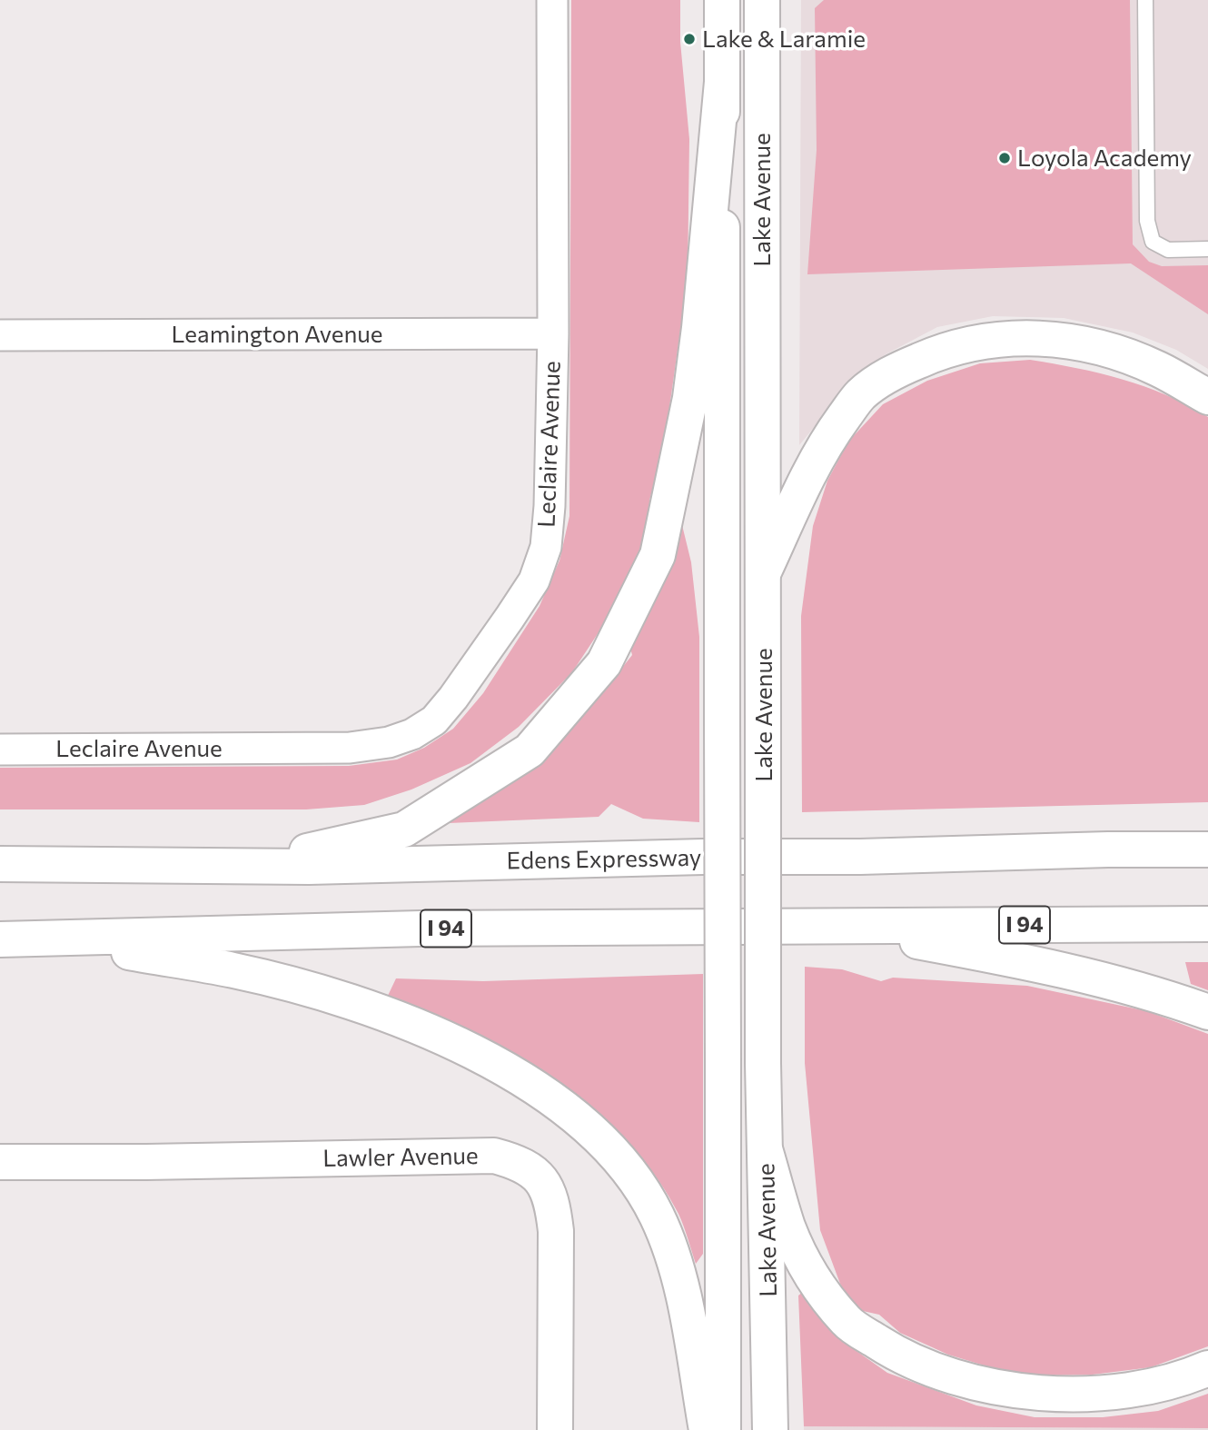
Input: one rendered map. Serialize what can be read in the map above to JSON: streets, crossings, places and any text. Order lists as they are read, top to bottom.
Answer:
{
  "streets": {
    "main road": [
      "Lake Avenue",
      "Edens Expressway",
      "I 94",
      "Lawler Avenue"
    ],
    "street": ["Leamington Avenue", "Leclaire Avenue"]
  },
  "crossings": [
    ["Leamington Avenue", "Leclaire Avenue"]
  ],
  "places": ["Lake & Laramie", "Loyola Academy"]
}
